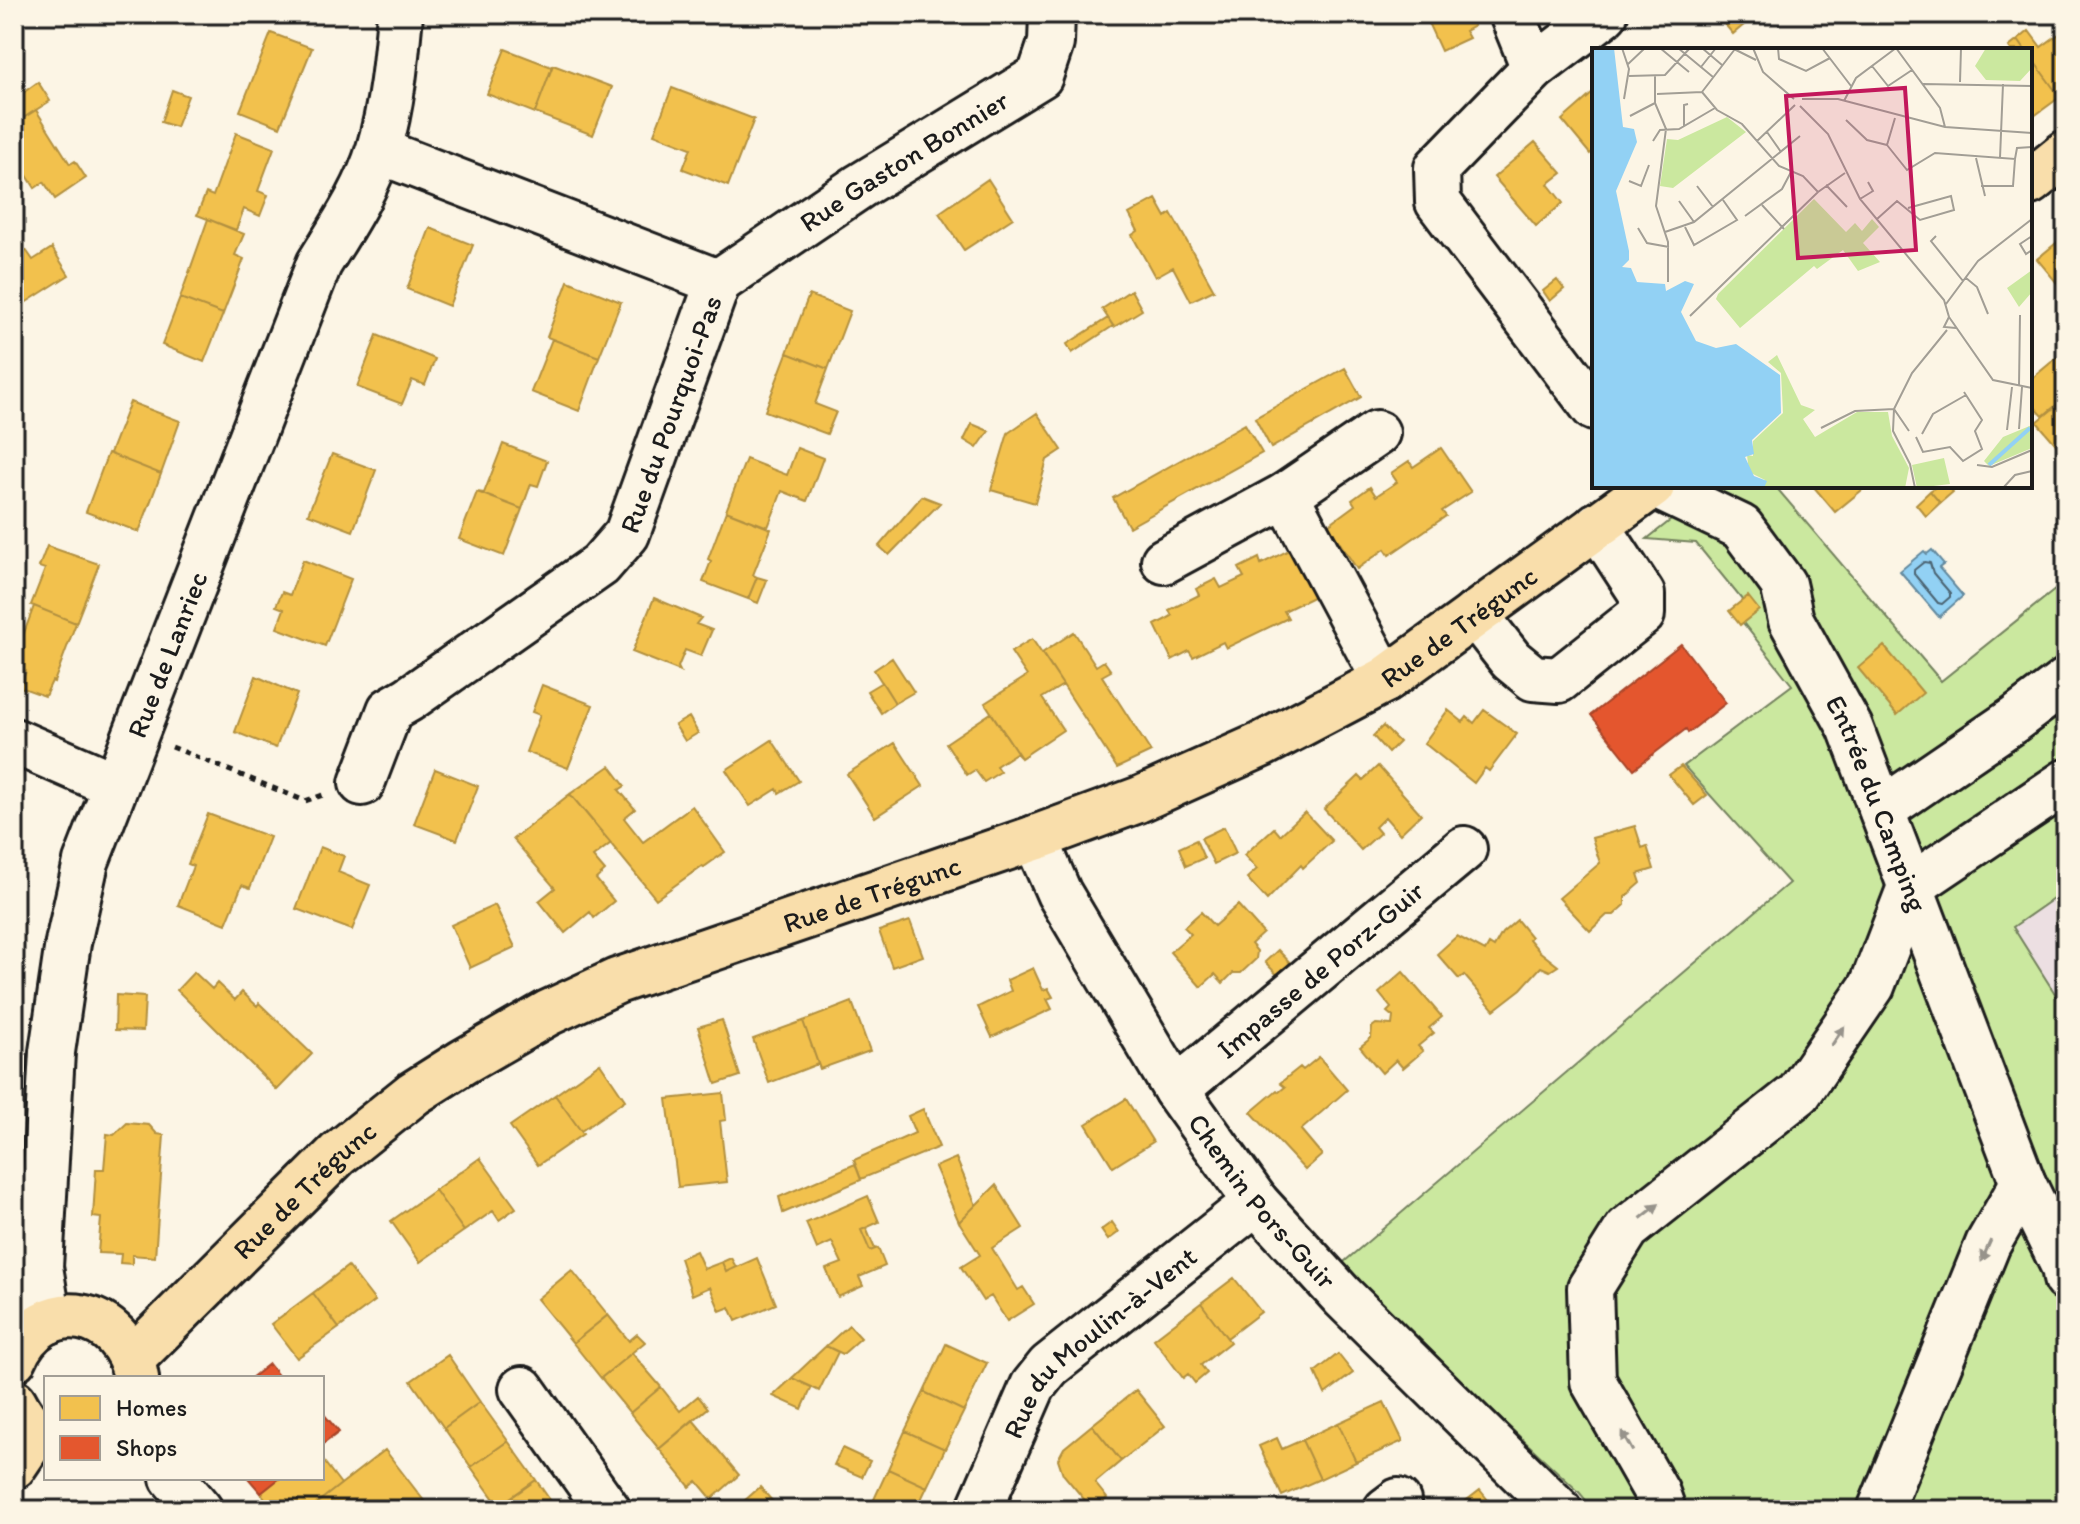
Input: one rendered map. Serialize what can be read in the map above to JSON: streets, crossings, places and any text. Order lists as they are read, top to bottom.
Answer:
{
  "streets": {
    "main road": ["Rue de Trégunc"],
    "street": [
      "Rue Gaston Bonnier",
      "Rue du Pourquoi-Pas",
      "Rue de Lanriec",
      "Entrée du Camping",
      "Impasse de Porz-Guir",
      "Chemin Pors-Guir",
      "Rue du Moulin-à-Vent"
    ]
  },
  "crossings": [
    ["Rue Gaston Bonnier", "Rue du Pourquoi-Pas"],
    ["Rue du Pourquoi-Pas", "Rue de Lanriec"],
    ["Rue de Trégunc", "Chemin Pors-Guir"],
    ["Impasse de Porz-Guir", "Chemin Pors-Guir"],
    ["Chemin Pors-Guir", "Rue du Moulin-à-Vent"]
  ],
  "legend": ["Homes", "Shops"]
}
